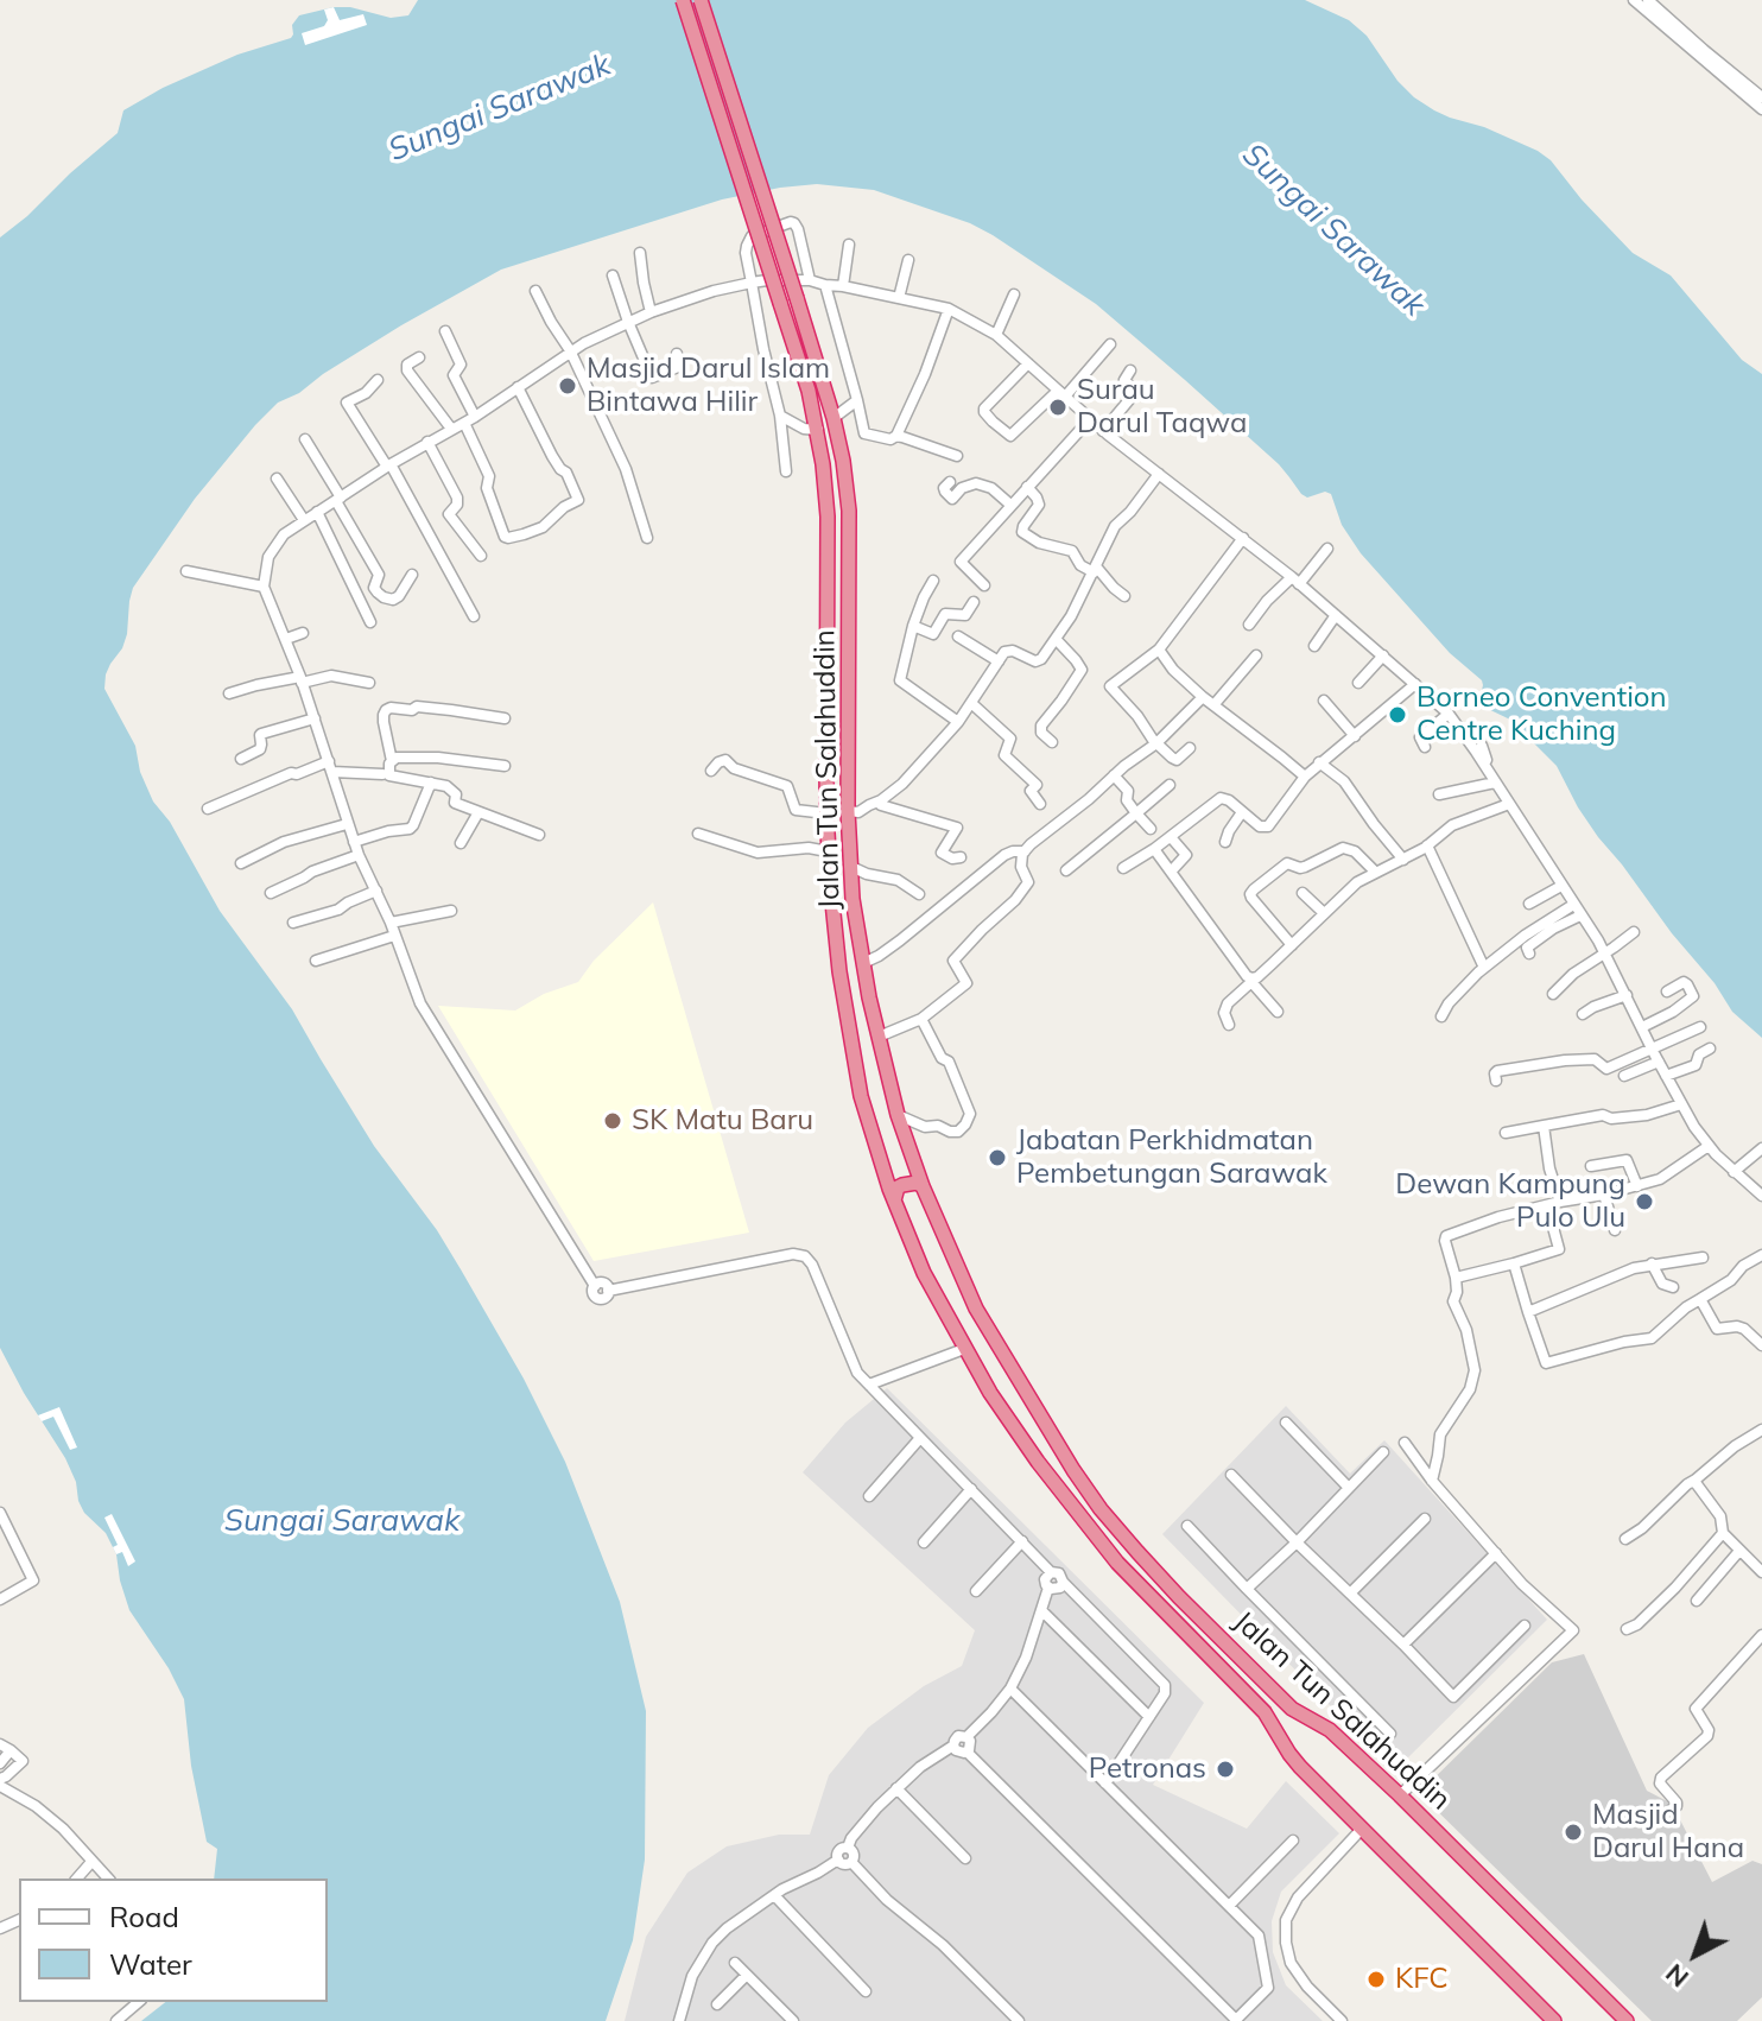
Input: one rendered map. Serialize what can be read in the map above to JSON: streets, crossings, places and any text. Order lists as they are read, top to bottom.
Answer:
{
  "streets": {
    "highway": ["Jalan Tun Salahuddin"]
  },
  "water": ["Sungai Sarawak"],
  "places": [
    "Masjid Darul Islam Bintawa Hilir",
    "Surau Darul Taqwa",
    "Borneo Convention Centre Kuching",
    "SK Matu Baru",
    "Jabatan Perkhidmatan Pembetungan Sarawak",
    "Dewan Kampung Pulo Ulu",
    "Petronas",
    "Masjid Darul Hana",
    "KFC"
  ],
  "legend": ["Road", "Water"],
  "north": "bottom left"
}
